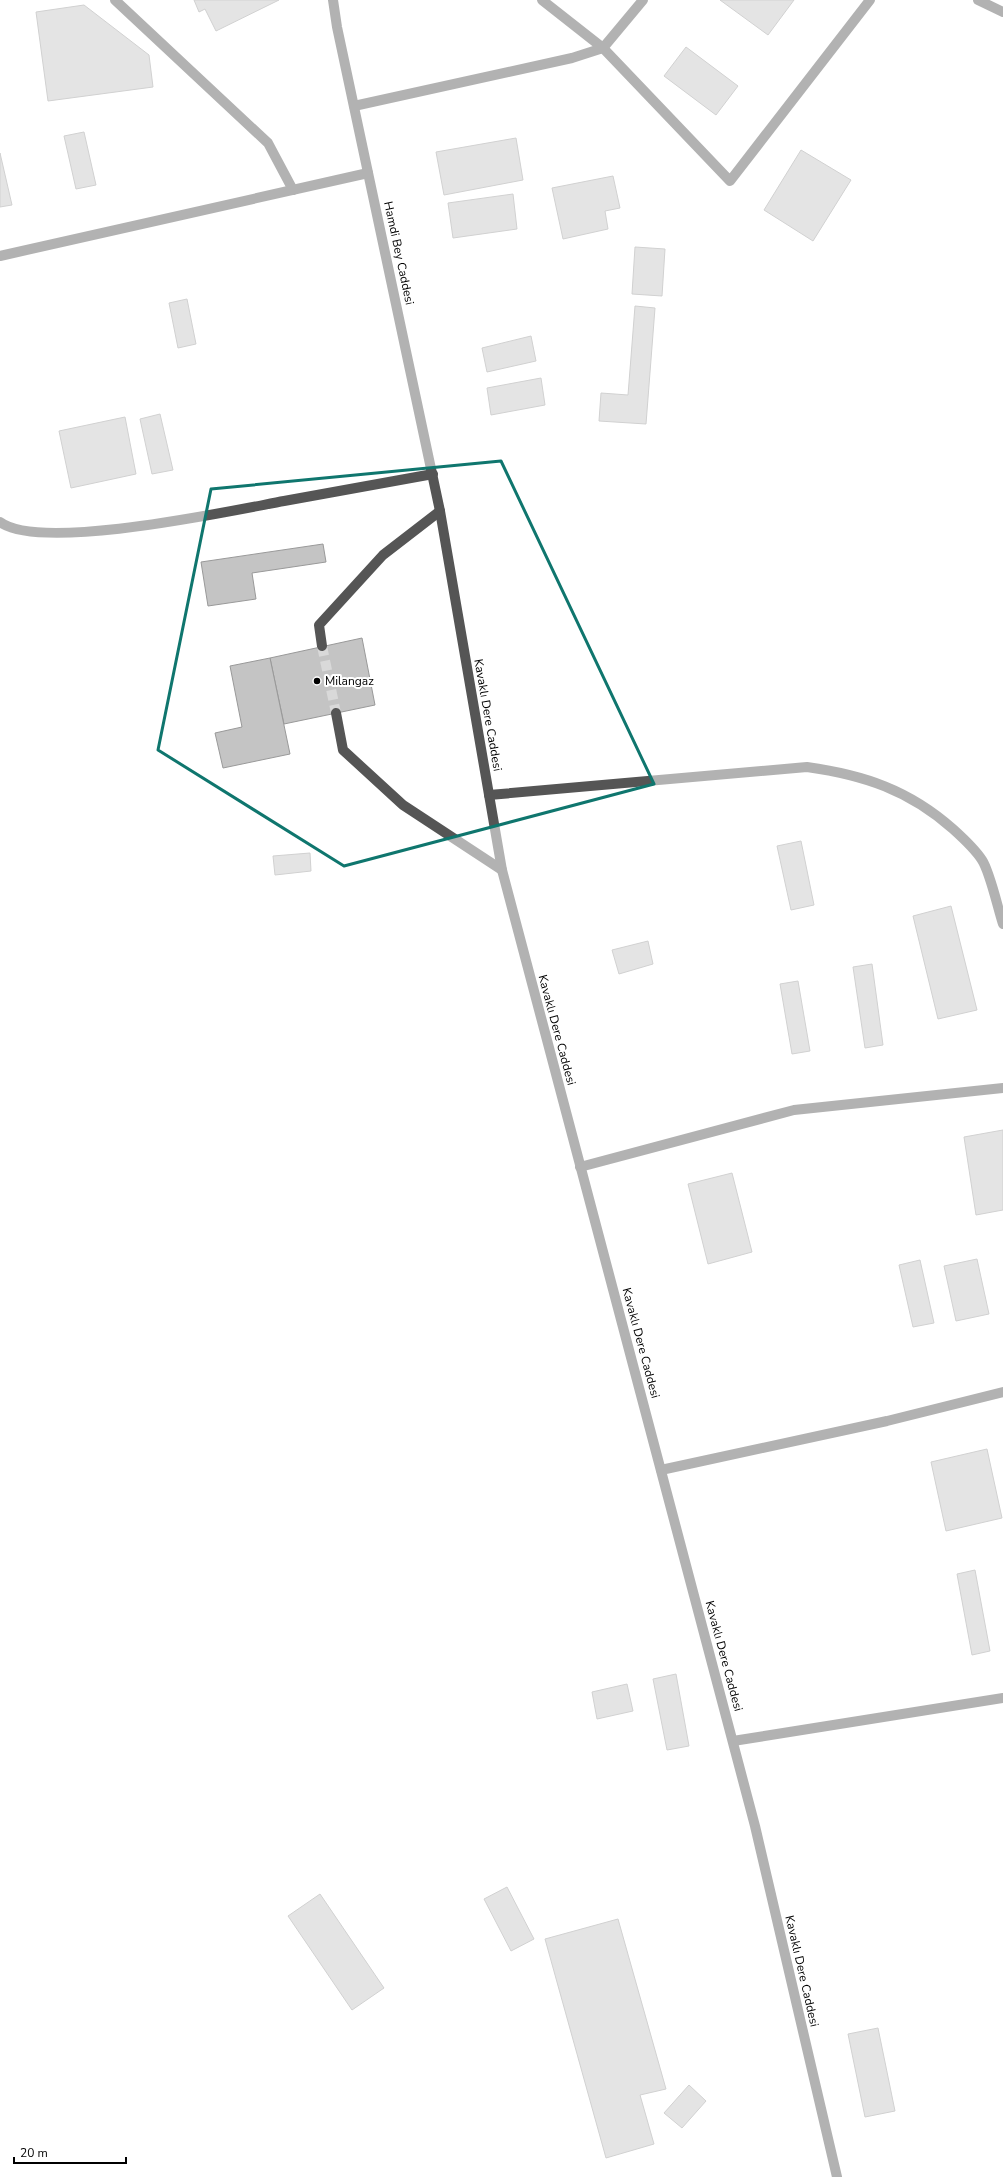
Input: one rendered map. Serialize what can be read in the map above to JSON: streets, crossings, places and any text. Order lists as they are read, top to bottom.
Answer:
{
  "streets": {
    "street": ["Hamdi Bey Caddesi", "Kavaklı Dere Caddesi"]
  },
  "crossings": [
    ["Hamdi Bey Caddesi", "Kavaklı Dere Caddesi"]
  ],
  "places": ["Milangaz"],
  "scale_bar": "20 m"
}
